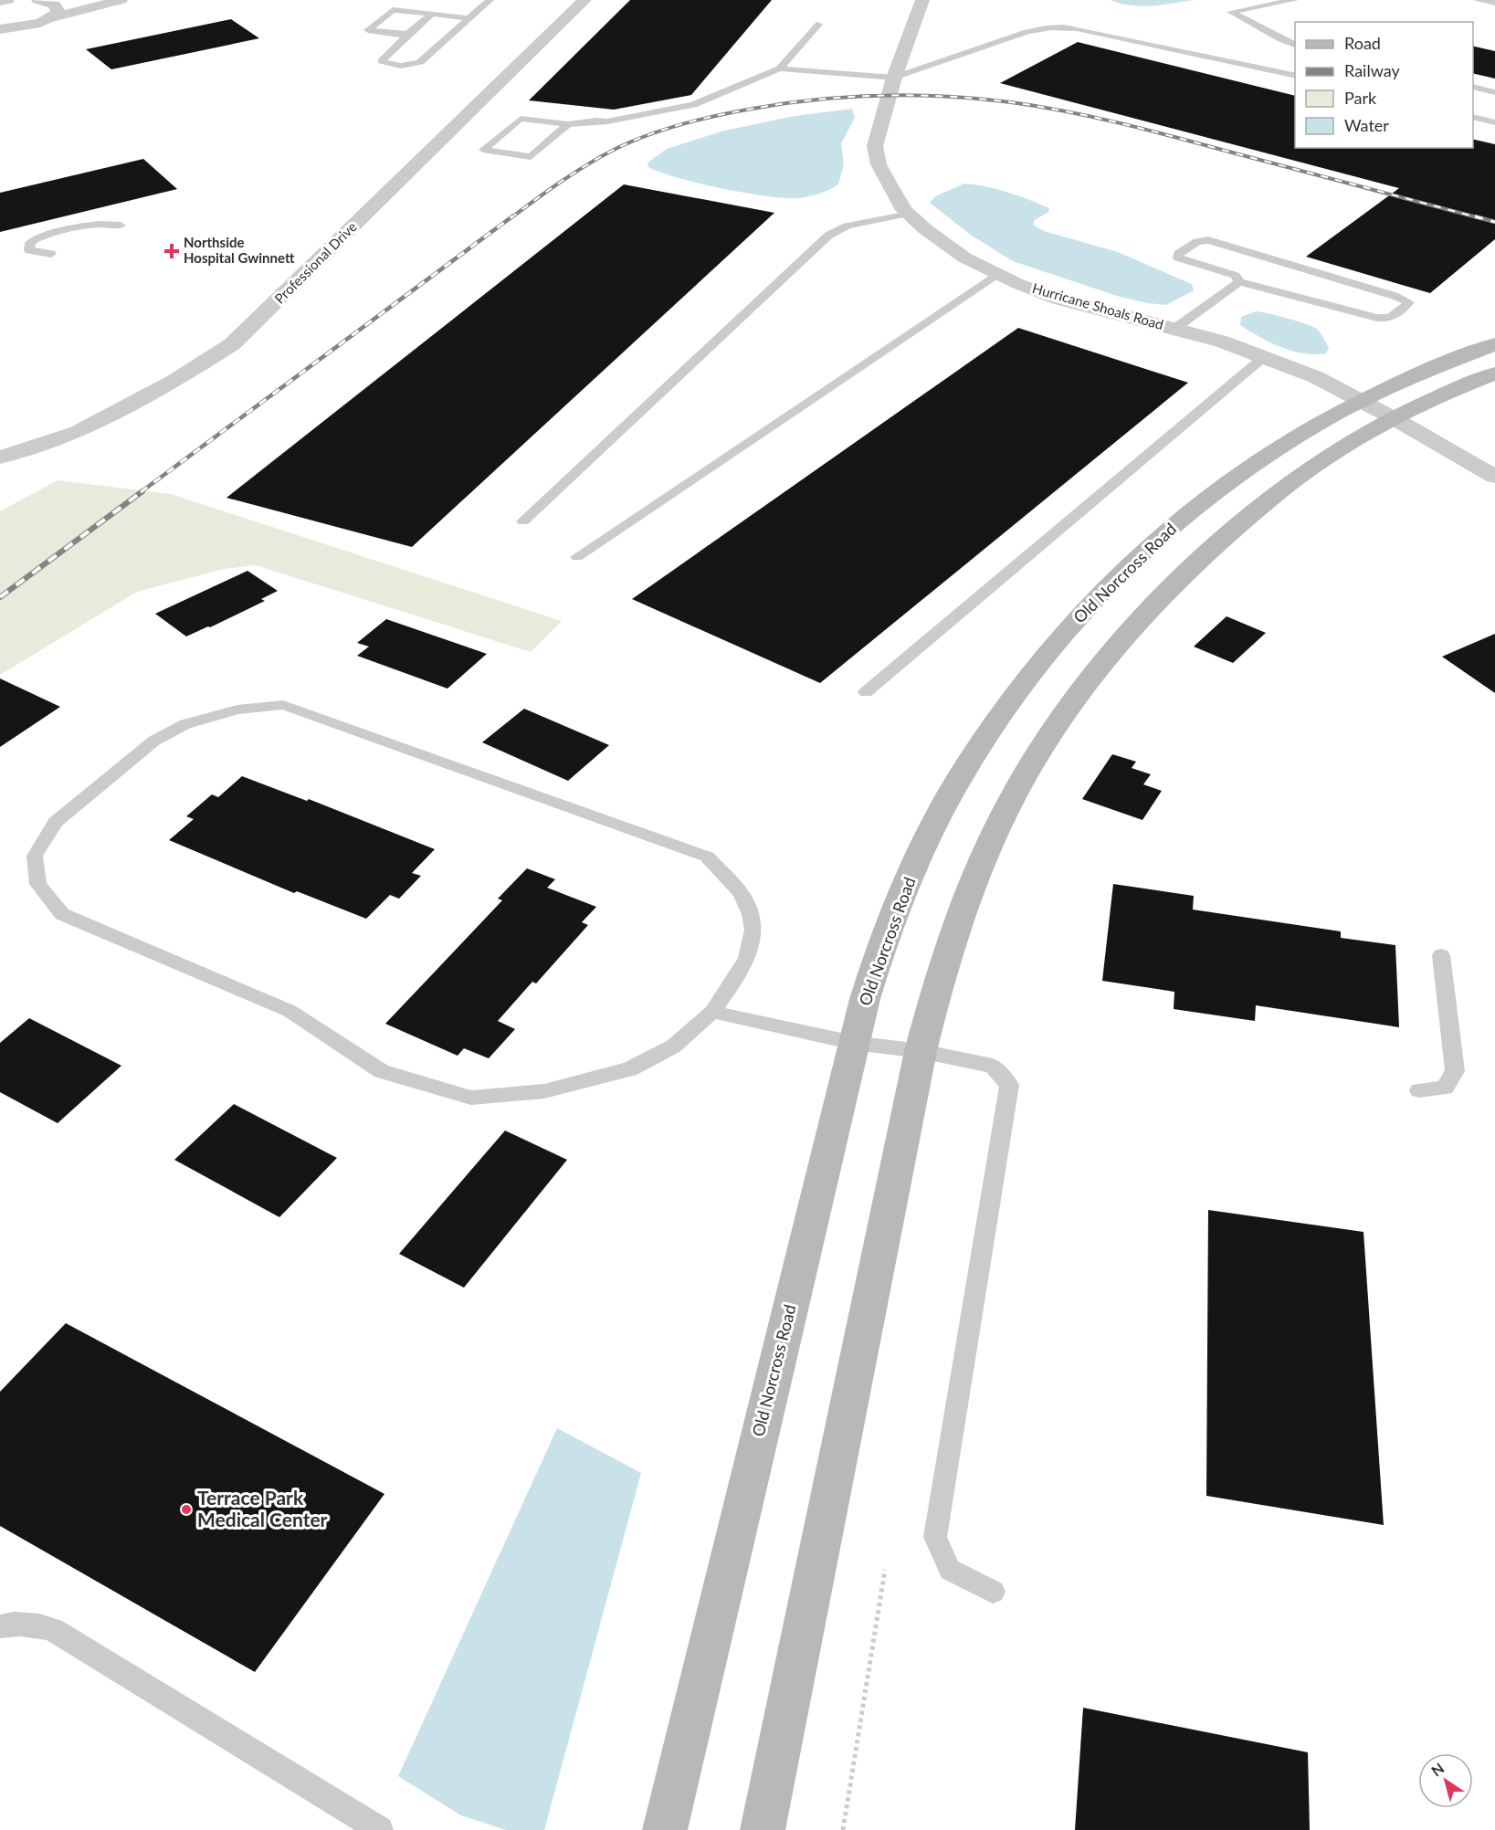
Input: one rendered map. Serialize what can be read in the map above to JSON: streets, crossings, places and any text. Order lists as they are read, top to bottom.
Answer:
{
  "streets": {
    "main road": ["Old Norcross Road"],
    "street": ["Professional Drive", "Hurricane Shoals Road"]
  },
  "crossings": [
    ["Hurricane Shoals Road", "Old Norcross Road"]
  ],
  "places": {
    "health": ["Northside Hospital Gwinnett"],
    "other": ["Terrace Park Medical Center"]
  },
  "legend": [
    "Road",
    "Railway",
    "Park",
    "Water"
  ],
  "north": "top left"
}
